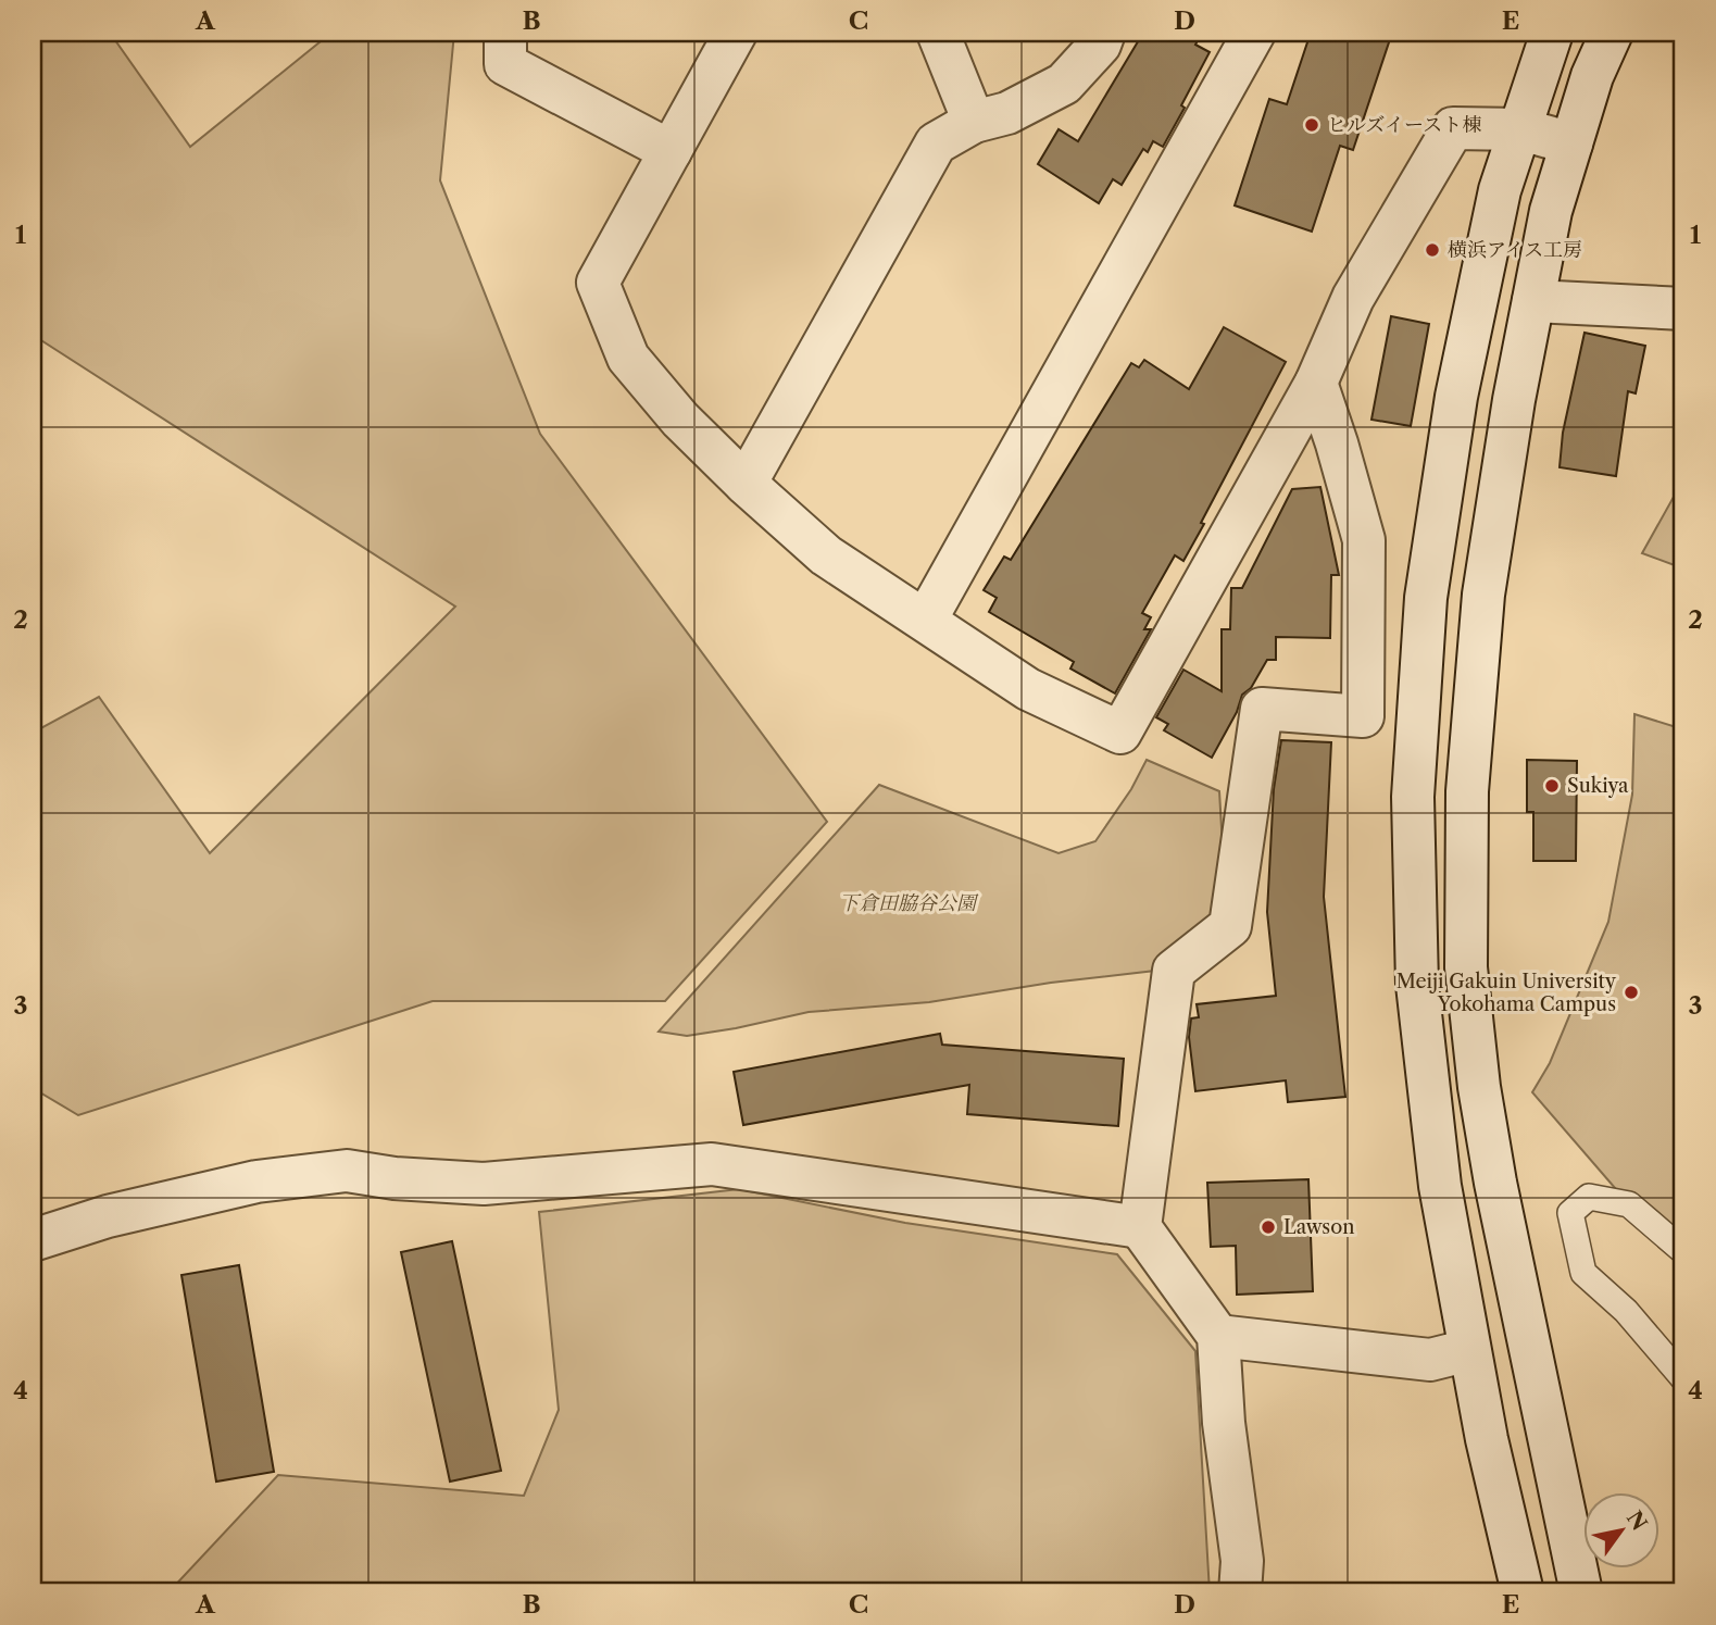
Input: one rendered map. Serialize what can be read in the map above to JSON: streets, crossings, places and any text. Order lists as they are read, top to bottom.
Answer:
{
  "parks": ["下倉田脇谷公園"],
  "places": [
    "ヒルズイースト棟",
    "横浜アイス工房",
    "Sukiya",
    "Meiji Gakuin University Yokohama Campus",
    "Lawson"
  ],
  "north": "top right",
  "grid": {
    "columns": [
      "A",
      "B",
      "C",
      "D",
      "E"
    ],
    "rows": [
      "1",
      "2",
      "3",
      "4"
    ]
  }
}
